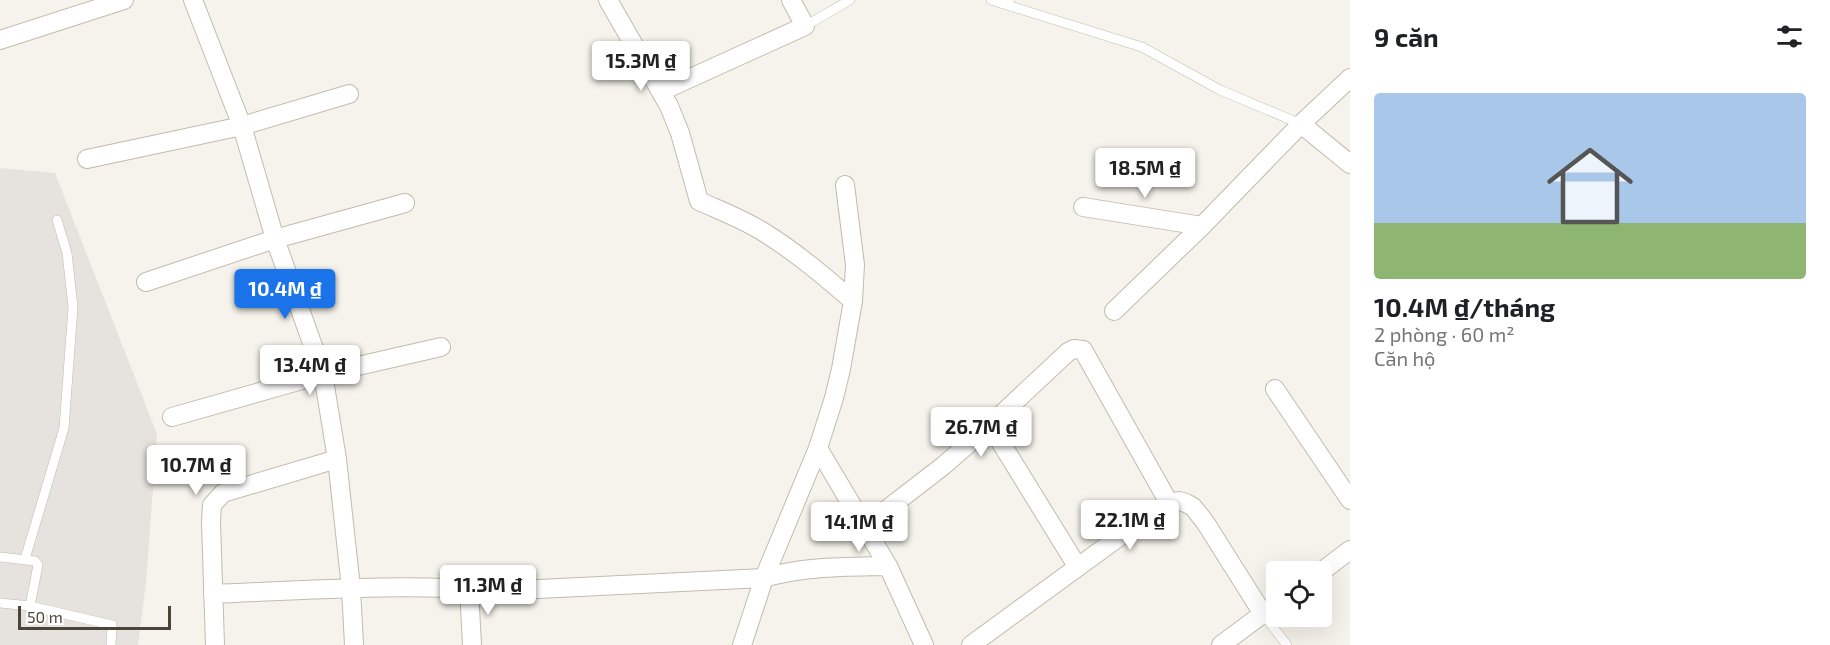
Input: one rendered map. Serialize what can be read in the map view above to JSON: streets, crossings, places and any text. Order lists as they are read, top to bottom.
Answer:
{
  "scale_bar": "50 m",
  "page": {
    "heading": "9 căn",
    "price": [
      "15.3M ₫",
      "18.5M ₫",
      "10.4M ₫",
      "13.4M ₫",
      "26.7M ₫",
      "10.7M ₫",
      "22.1M ₫",
      "14.1M ₫",
      "11.3M ₫"
    ],
    "list": [
      {
        "name": "10.4M ₫/tháng",
        "note": "2 phòng · 60 m² · Căn hộ"
      }
    ],
    "scale": "50 m"
  }
}
